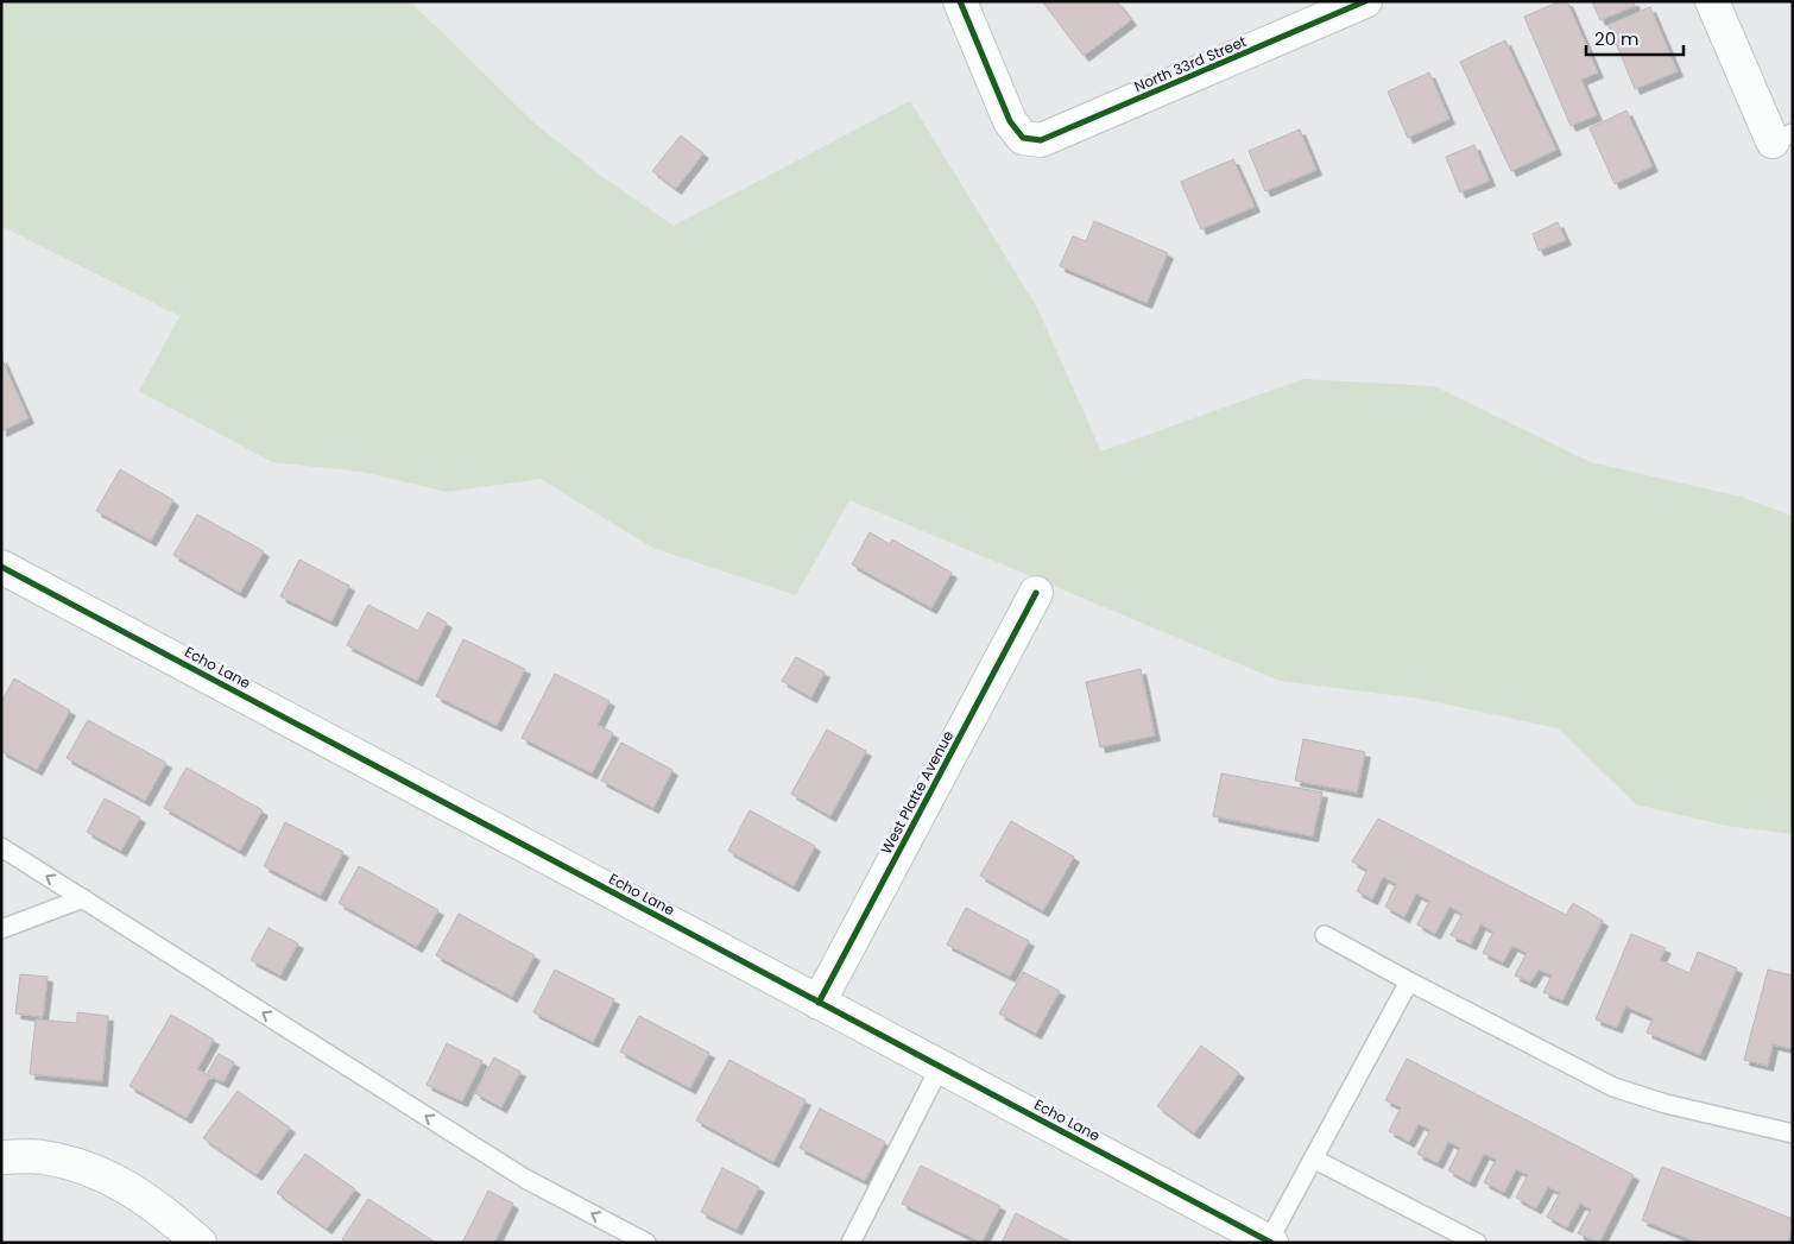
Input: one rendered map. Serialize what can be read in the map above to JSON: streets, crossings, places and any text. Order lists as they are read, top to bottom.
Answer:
{
  "streets": {
    "street": ["North 33rd Street", "Echo Lane", "West Platte Avenue"]
  },
  "crossings": [
    ["Echo Lane", "West Platte Avenue"]
  ],
  "scale_bar": "20 m"
}
